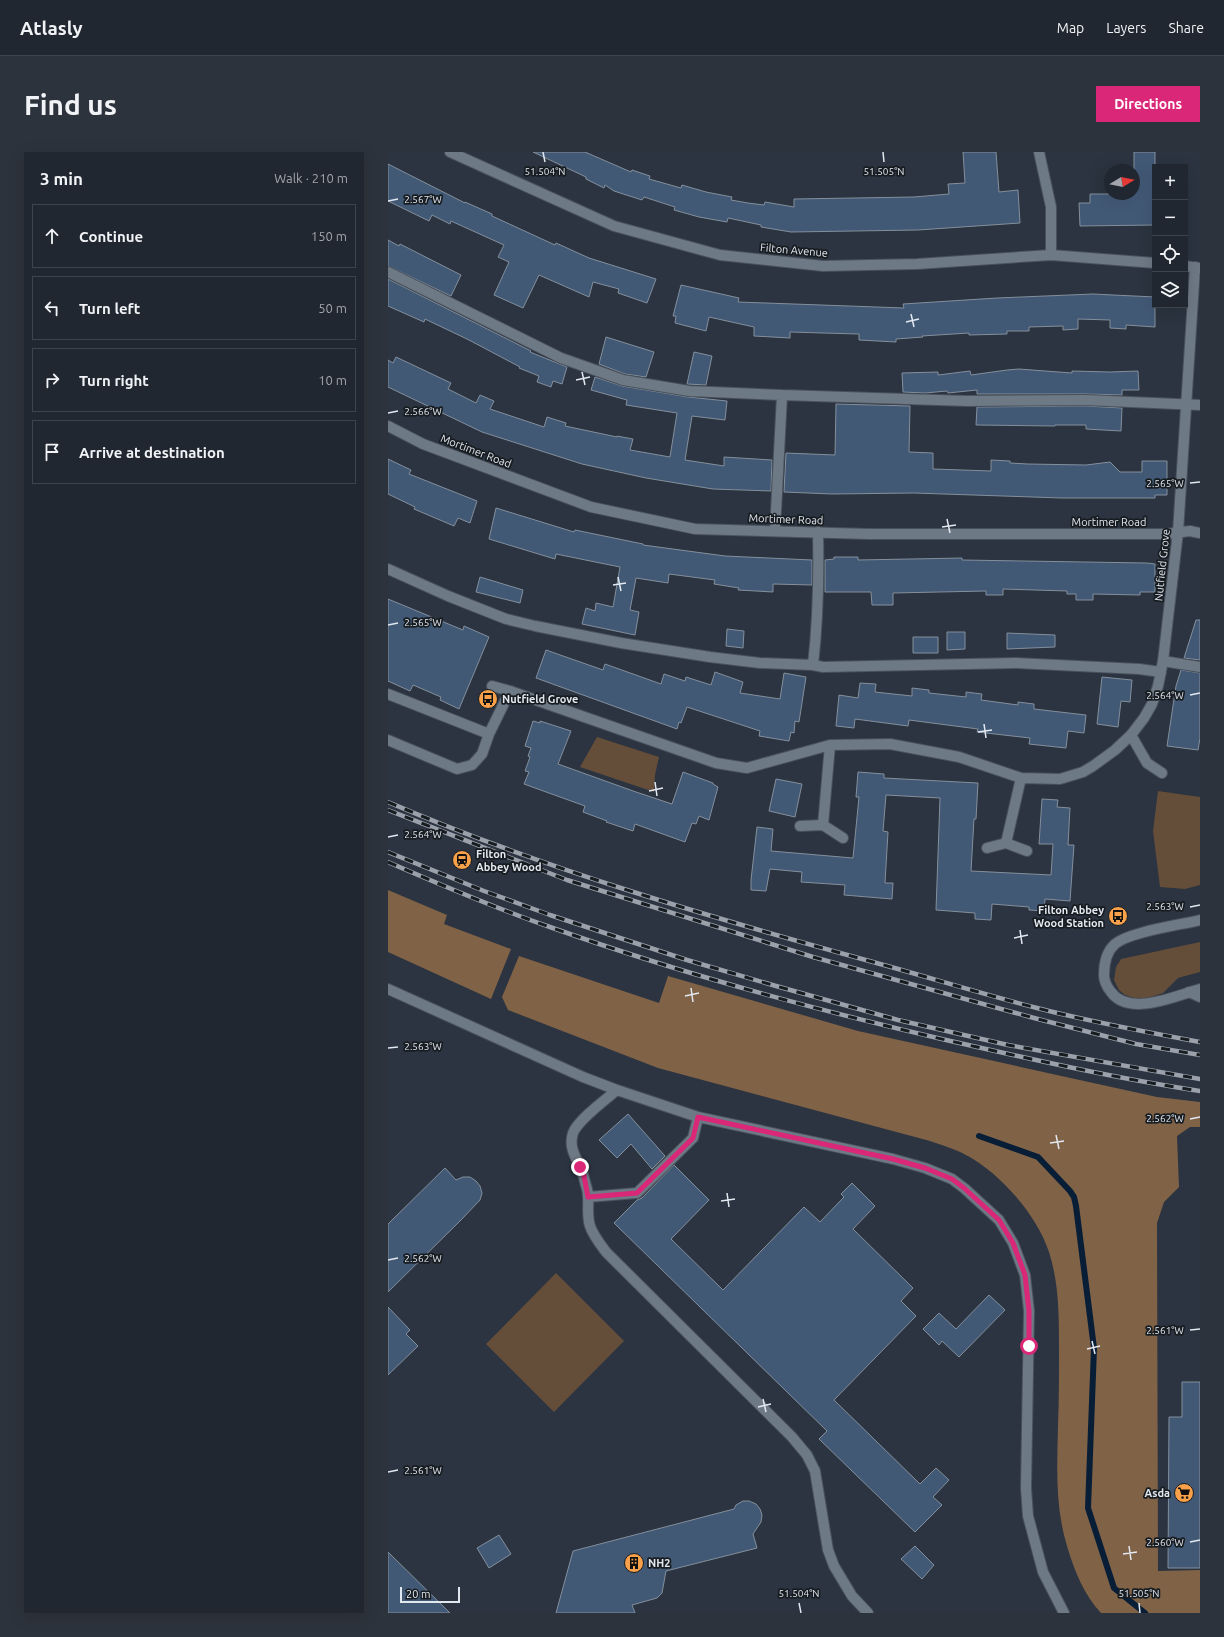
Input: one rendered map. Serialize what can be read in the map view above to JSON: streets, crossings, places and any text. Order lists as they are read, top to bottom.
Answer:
{
  "streets": {
    "street": ["Filton Avenue", "Mortimer Road", "Nutfield Grove"]
  },
  "crossings": [
    ["Mortimer Road", "Nutfield Grove"]
  ],
  "places": {
    "bus stop": ["Nutfield Grove", "Filton Abbey Wood Station"],
    "station": ["Filton Abbey Wood"],
    "supermarket": ["Asda"],
    "building": ["NH2"]
  },
  "scale_bar": "20 m",
  "north": "right",
  "page": {
    "header": "Atlasly",
    "nav": ["Map", "Layers", "Share"],
    "buttons": "Directions",
    "title": "Find us",
    "heading": ["3 min", "Walk · 210 m"],
    "map_buttons": ["+", "−"],
    "list": [
      ["Continue", "150 m"],
      ["Turn left", "50 m"],
      ["Turn right", "10 m"],
      "Arrive at destination"
    ],
    "scale": "20 m"
  },
  "coordinates": [
    "51.504°N",
    "51.505°N",
    "2.567°W",
    "2.566°W",
    "2.565°W",
    "2.564°W",
    "2.563°W",
    "2.562°W",
    "2.561°W",
    "2.560°W"
  ]
}
